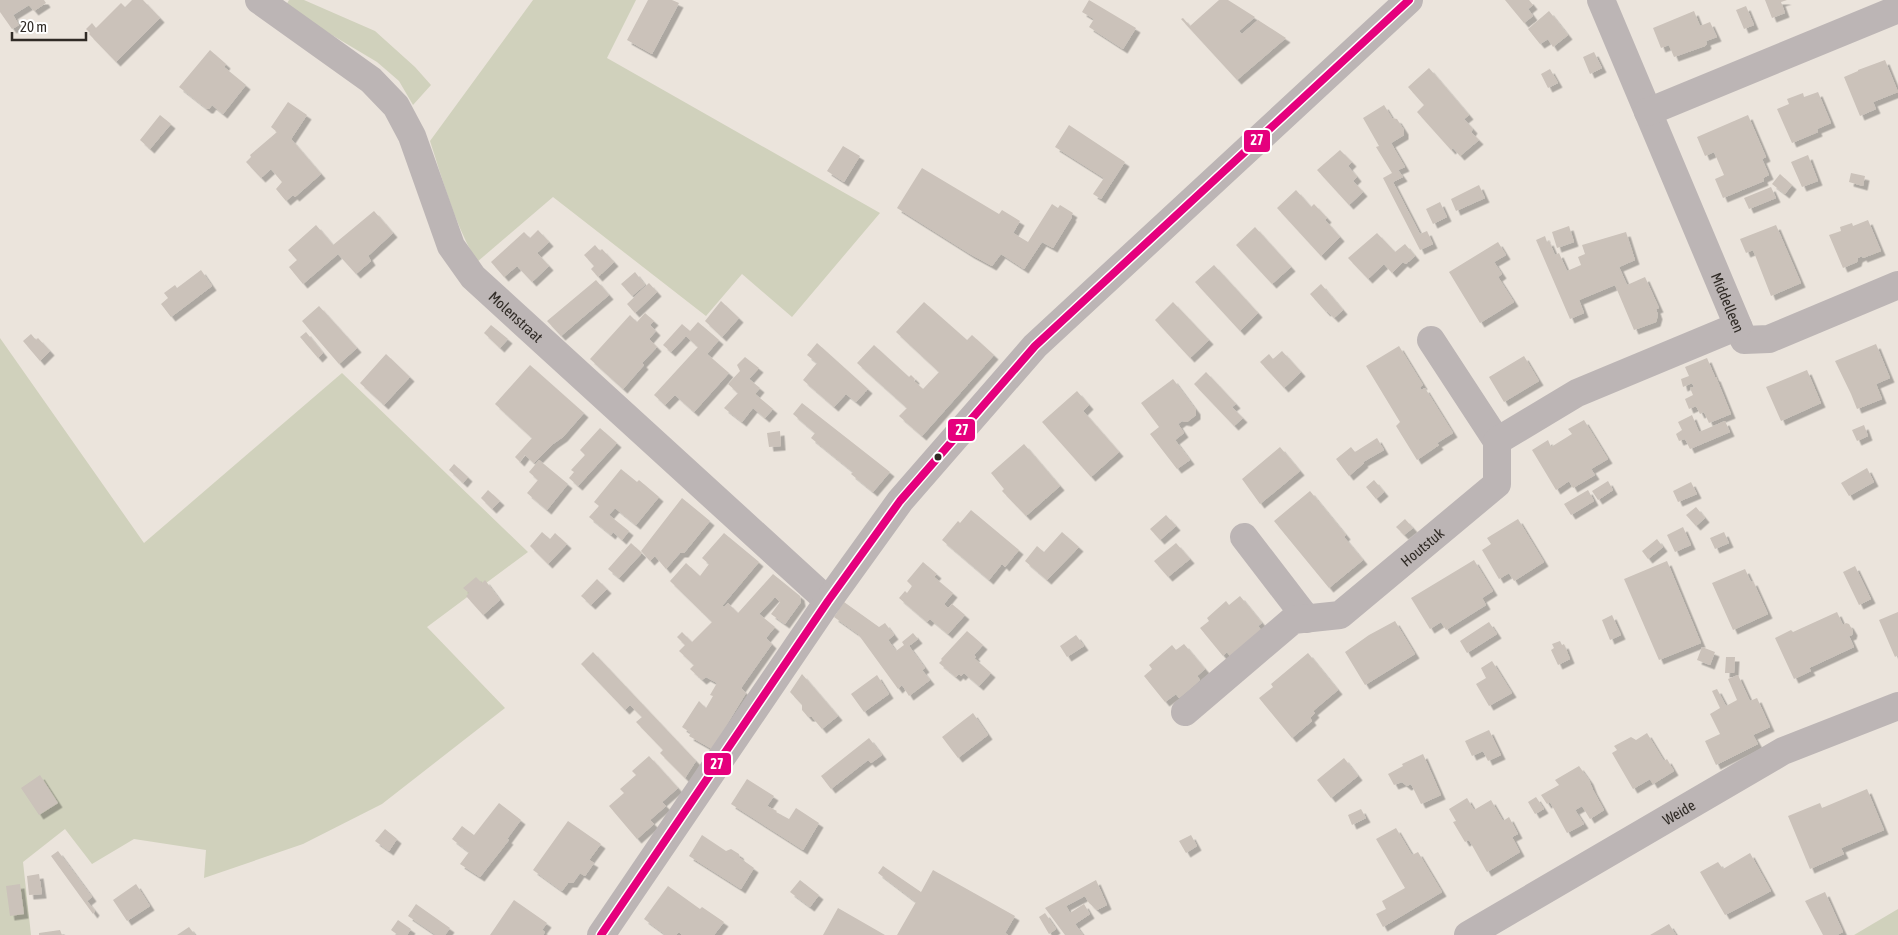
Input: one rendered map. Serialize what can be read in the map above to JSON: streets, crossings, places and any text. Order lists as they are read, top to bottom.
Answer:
{
  "streets": {
    "street": [
      "Middelleen",
      "Molenstraat",
      "Houtstuk",
      "Weide"
    ]
  },
  "lines": ["transit line 27"],
  "scale_bar": "20 m"
}
